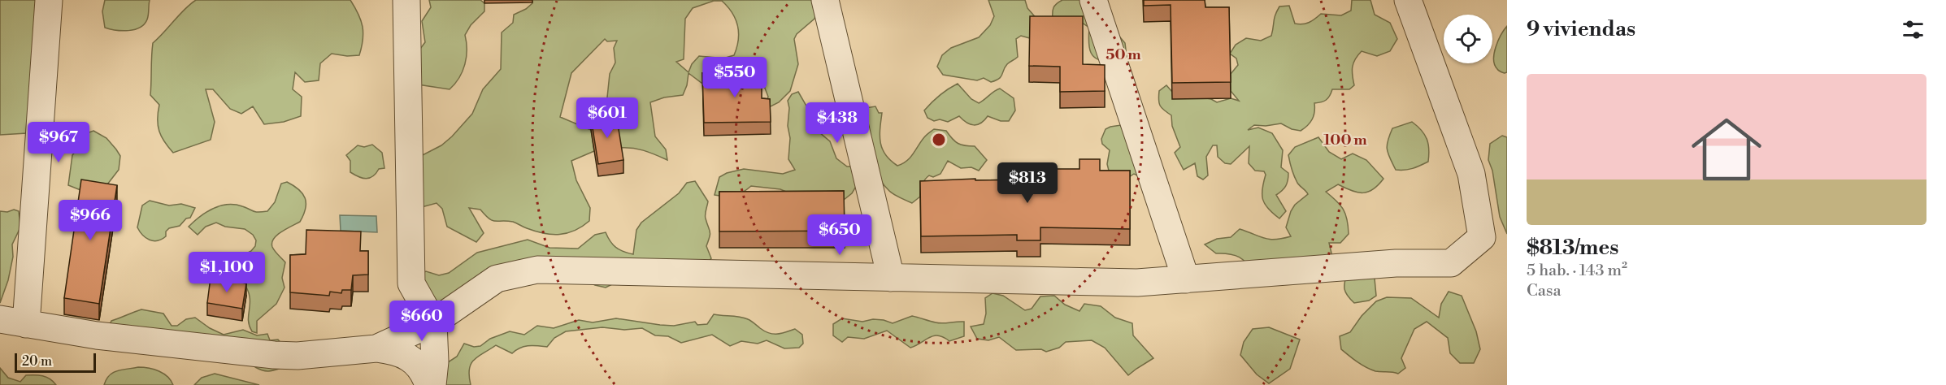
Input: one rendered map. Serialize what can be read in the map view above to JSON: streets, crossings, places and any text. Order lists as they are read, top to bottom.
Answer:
{
  "scale_bar": "20 m",
  "page": {
    "heading": "9 viviendas",
    "price": [
      "$550",
      "$601",
      "$438",
      "$967",
      "$813",
      "$966",
      "$650",
      "$1,100",
      "$660"
    ],
    "list": [
      {
        "name": "$813/mes",
        "note": "5 hab. · 143 m² · Casa"
      }
    ],
    "scale": "20 m"
  },
  "rings": ["50 m", "100 m"]
}
